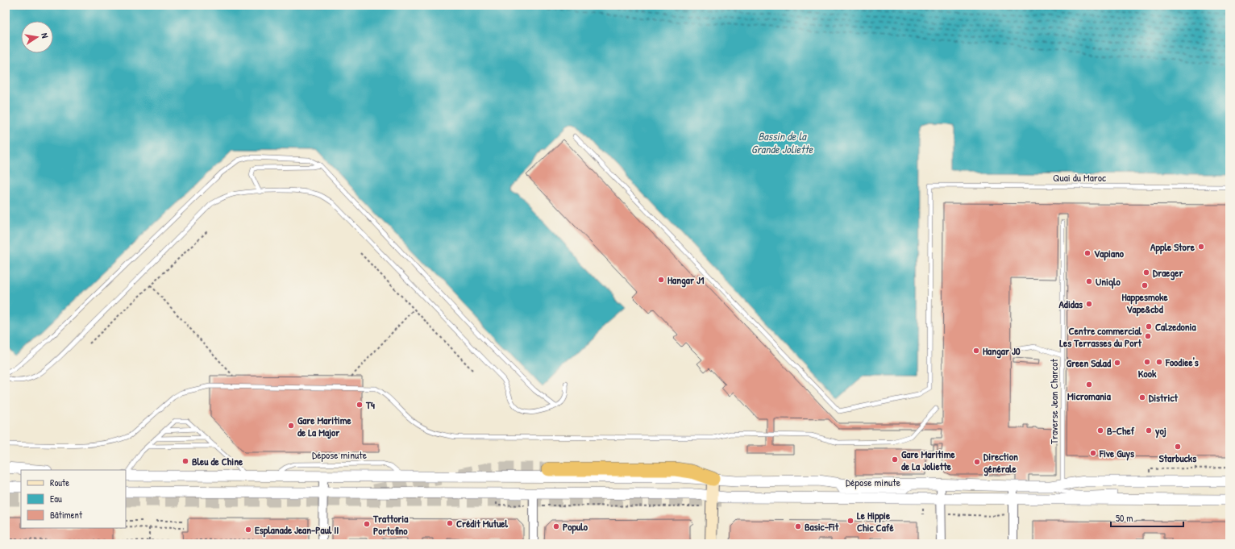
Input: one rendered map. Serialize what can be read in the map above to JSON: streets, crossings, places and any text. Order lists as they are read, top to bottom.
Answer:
{
  "streets": {
    "lane": ["Quai du Maroc", "Traverse Jean Charcot", "Dépose minute"]
  },
  "water": ["Bassin de la Grande Joliette"],
  "places": [
    "Apple Store",
    "Vapiano",
    "Draeger",
    "Hangar J1",
    "Uniqlo",
    "Happesmoke Vape&cbd",
    "Adidas",
    "Calzedonia",
    "Centre commercial Les Terrasses du Port",
    "Hangar J0",
    "Kook",
    "Foodiee's",
    "Green Salad",
    "Micromania",
    "District",
    "T4",
    "Gare Maritime de La Major",
    "B-Chef",
    "yoj",
    "Starbucks",
    "Five Guys",
    "Gare Maritime de La Joliette",
    "Bleu de Chine",
    "Direction générale",
    "Le Hippie Chic Café",
    "Crédit Mutuel",
    "Trattoria Portofino",
    "Populo",
    "Basic-Fit",
    "Esplanade Jean-Paul II"
  ],
  "legend": ["Route", "Eau", "Bâtiment"],
  "scale_bar": "50 m",
  "north": "right"
}
